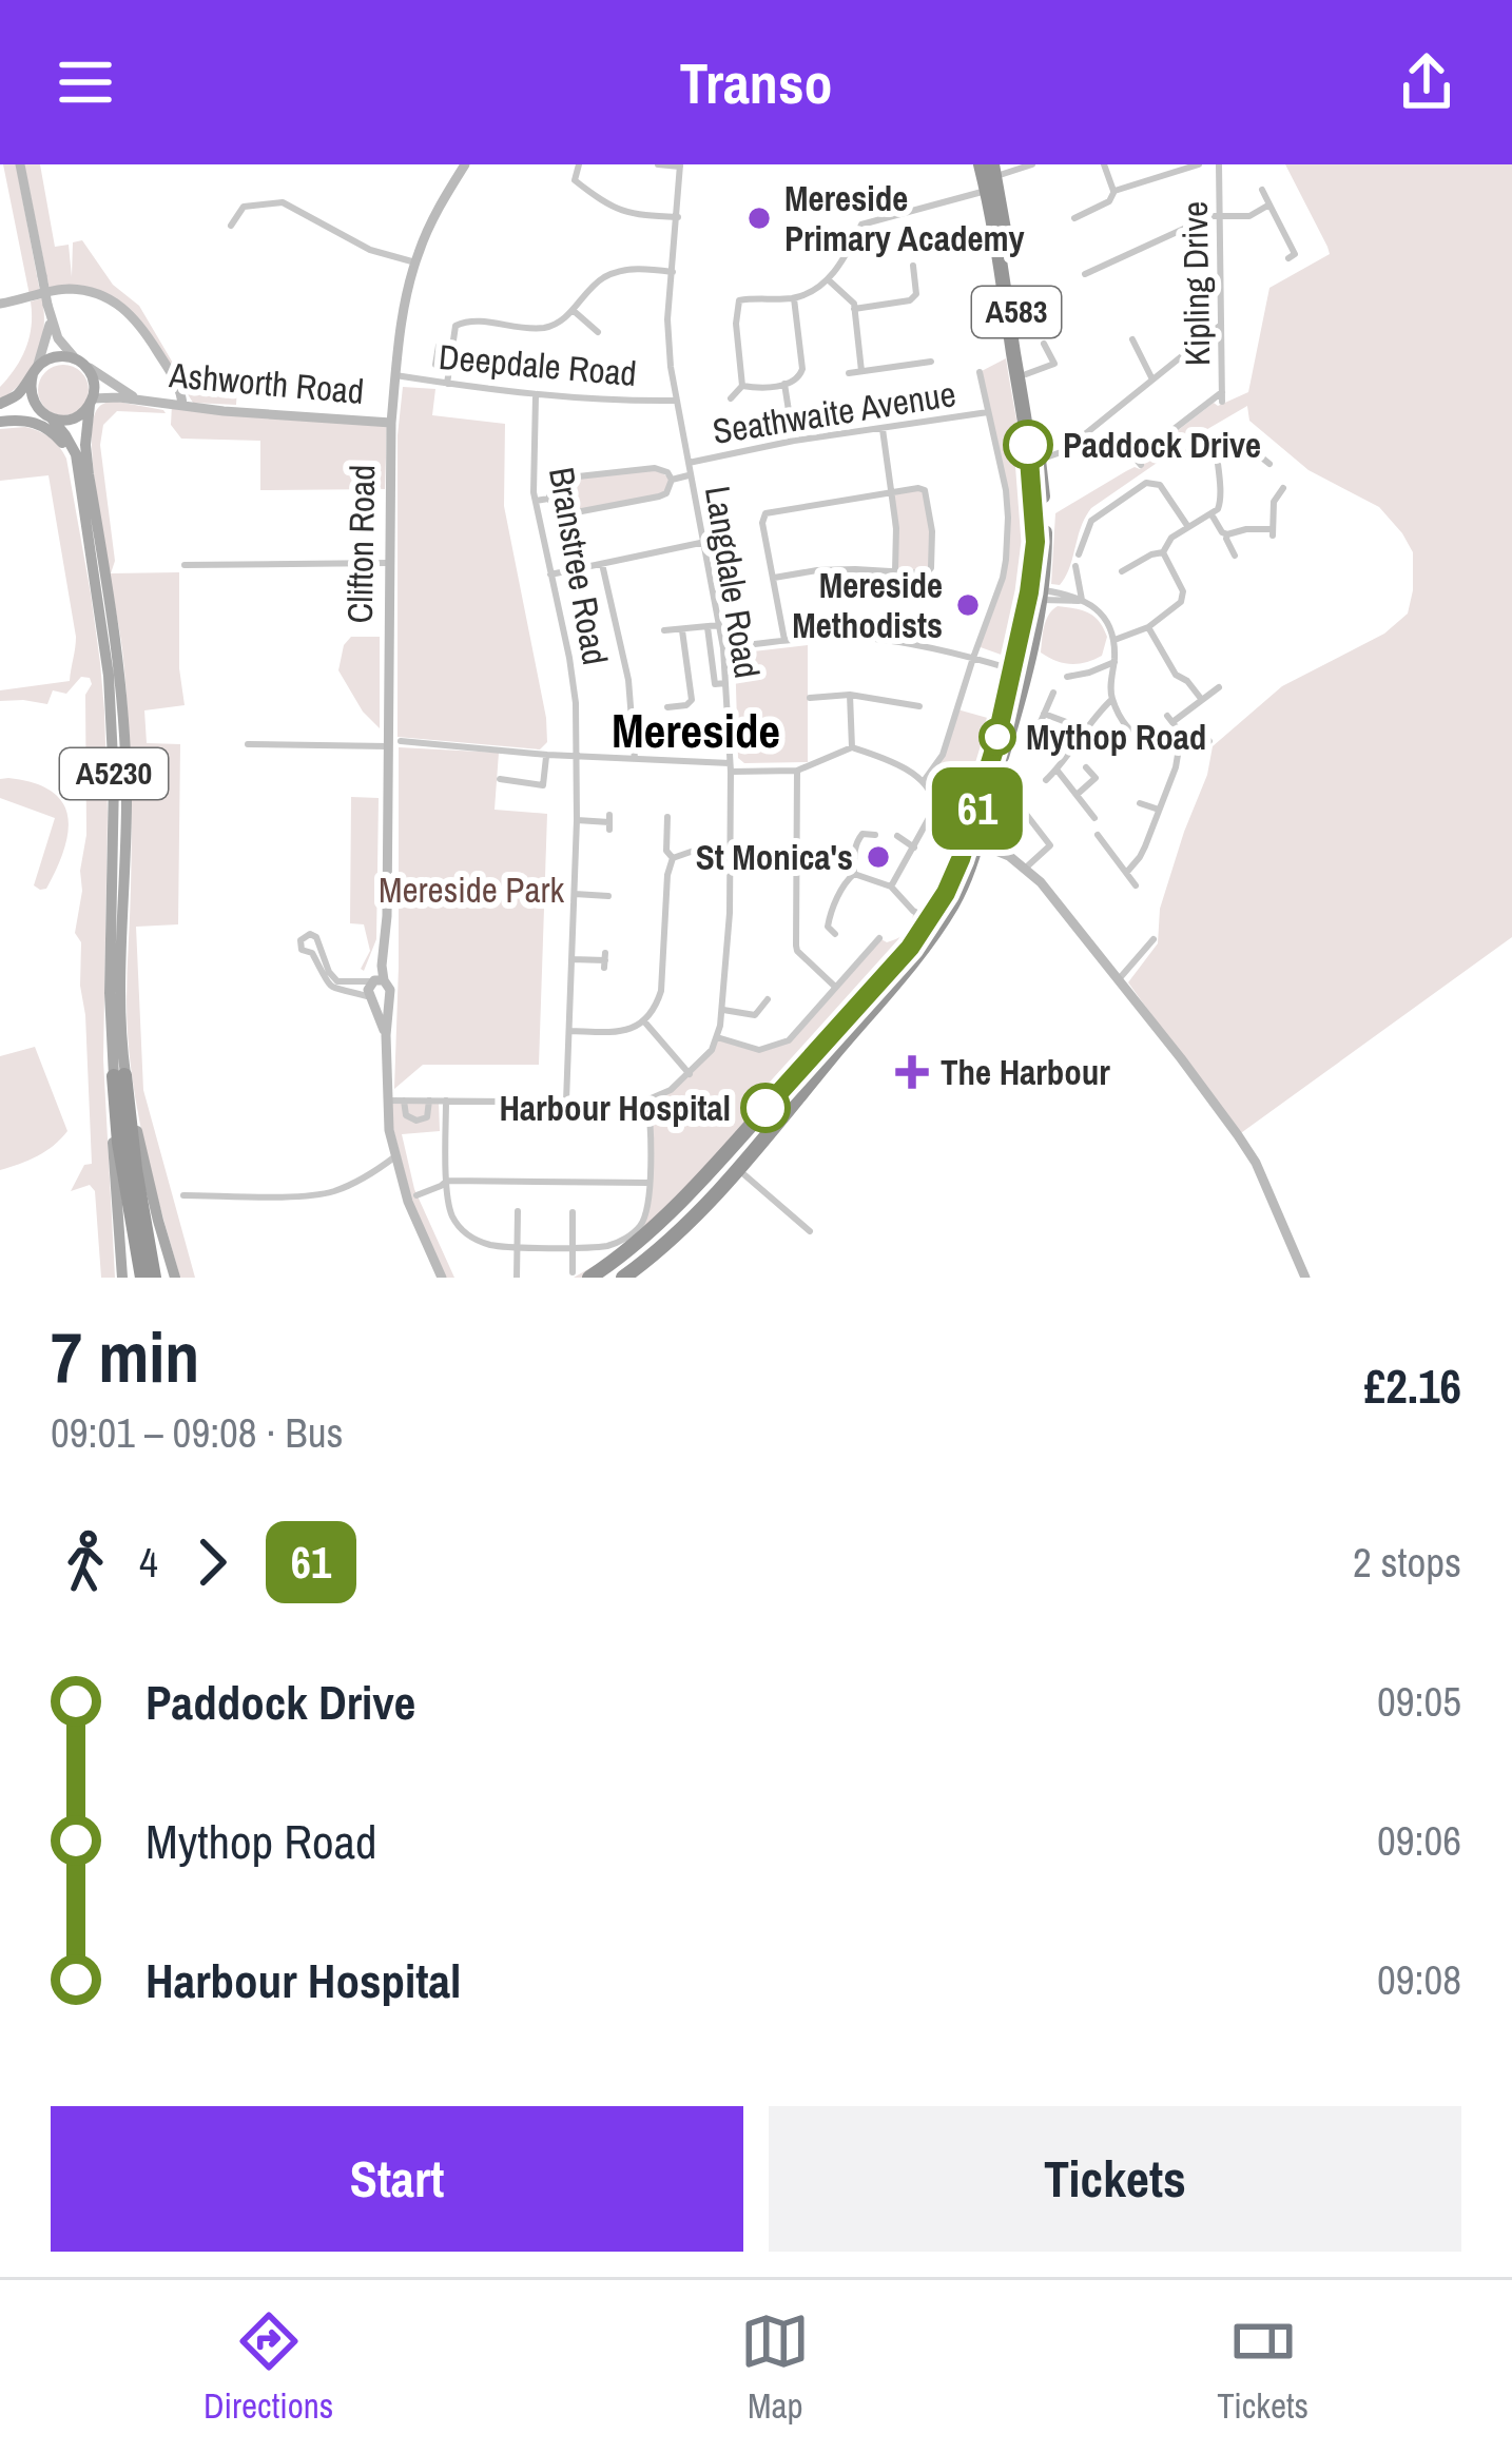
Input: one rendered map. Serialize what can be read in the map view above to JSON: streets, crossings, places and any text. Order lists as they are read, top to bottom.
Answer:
{
  "streets": {
    "highway": ["A583"],
    "main road": ["A5230"],
    "street": [
      "Kipling Drive",
      "Deepdale Road",
      "Ashworth Road",
      "Seathwaite Avenue",
      "Clifton Road",
      "Branstree Road",
      "Langdale Road"
    ]
  },
  "crossings": [
    ["Deepdale Road", "Clifton Road"],
    ["Deepdale Road", "Branstree Road"],
    ["Deepdale Road", "Langdale Road"],
    ["Ashworth Road", "Clifton Road"],
    ["Ashworth Road", "A5230"],
    ["Seathwaite Avenue", "Langdale Road"]
  ],
  "districts": ["Mereside"],
  "parks": ["Mereside Park"],
  "places": {
    "other": [
      "Mereside Primary Academy",
      "Paddock Drive",
      "Mereside Methodists",
      "Mythop Road",
      "St Monica's",
      "Harbour Hospital"
    ],
    "health": ["The Harbour"]
  },
  "lines": ["bus line 61"],
  "page": {
    "header": "Transo",
    "on_map": "61",
    "heading": ["7 min", "09:01 – 09:08 · Bus", "£2.16"],
    "legs": ["4", "61", "2 stops"],
    "list": [
      {
        "name": "Paddock Drive",
        "value": "09:05"
      },
      {
        "name": "Mythop Road",
        "value": "09:06"
      },
      {
        "name": "Harbour Hospital",
        "value": "09:08"
      }
    ],
    "buttons": ["Start", "Tickets"],
    "tabs": ["Directions", "Map", "Tickets"]
  }
}
